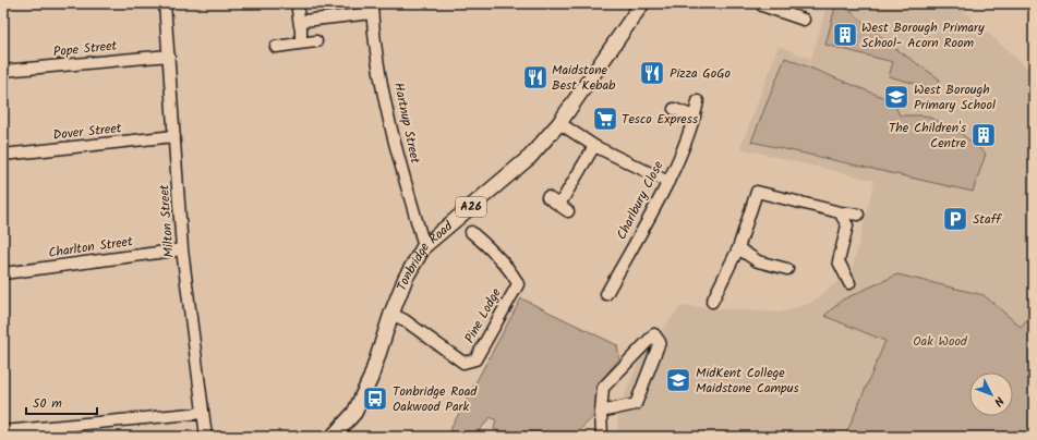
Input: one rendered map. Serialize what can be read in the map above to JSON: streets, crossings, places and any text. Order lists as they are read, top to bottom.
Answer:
{
  "streets": {
    "main road": ["A26", "Tonbridge Road"],
    "street": [
      "Pope Street",
      "Hartnup Street",
      "Dover Street",
      "Charlbury Close",
      "Milton Street",
      "Charlton Street",
      "Pine Lodge"
    ]
  },
  "crossings": [
    ["Pope Street", "Milton Street"],
    ["Hartnup Street", "Tonbridge Road"],
    ["Dover Street", "Milton Street"],
    ["Milton Street", "Charlton Street"],
    ["Tonbridge Road", "Pine Lodge"]
  ],
  "parks": ["Oak Wood"],
  "places": {
    "building": ["West Borough Primary School- Acorn Room", "The Children's Centre"],
    "restaurant": ["Pizza GoGo", "Maidstone Best Kebab"],
    "school or university": ["West Borough Primary School", "MidKent College Maidstone Campus"],
    "supermarket": ["Tesco Express"],
    "parking": ["Staff"],
    "bus stop": ["Tonbridge Road Oakwood Park"]
  },
  "scale_bar": "50 m",
  "north": "bottom right"
}
